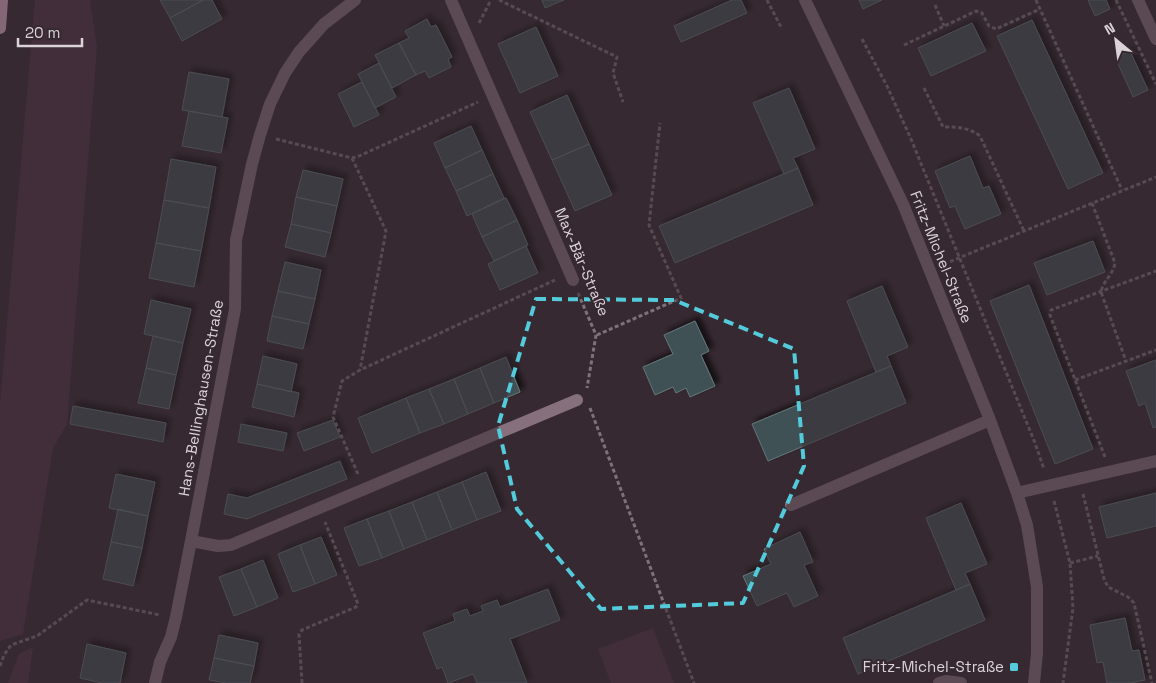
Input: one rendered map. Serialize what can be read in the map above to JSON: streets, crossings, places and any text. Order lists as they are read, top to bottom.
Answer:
{
  "streets": {
    "street": ["Fritz-Michel-Straße", "Max-Bär-Straße", "Hans-Bellinghausen-Straße"]
  },
  "places": {
    "transit": ["Fritz-Michel-Straße"]
  },
  "scale_bar": "20 m",
  "north": "top left"
}
